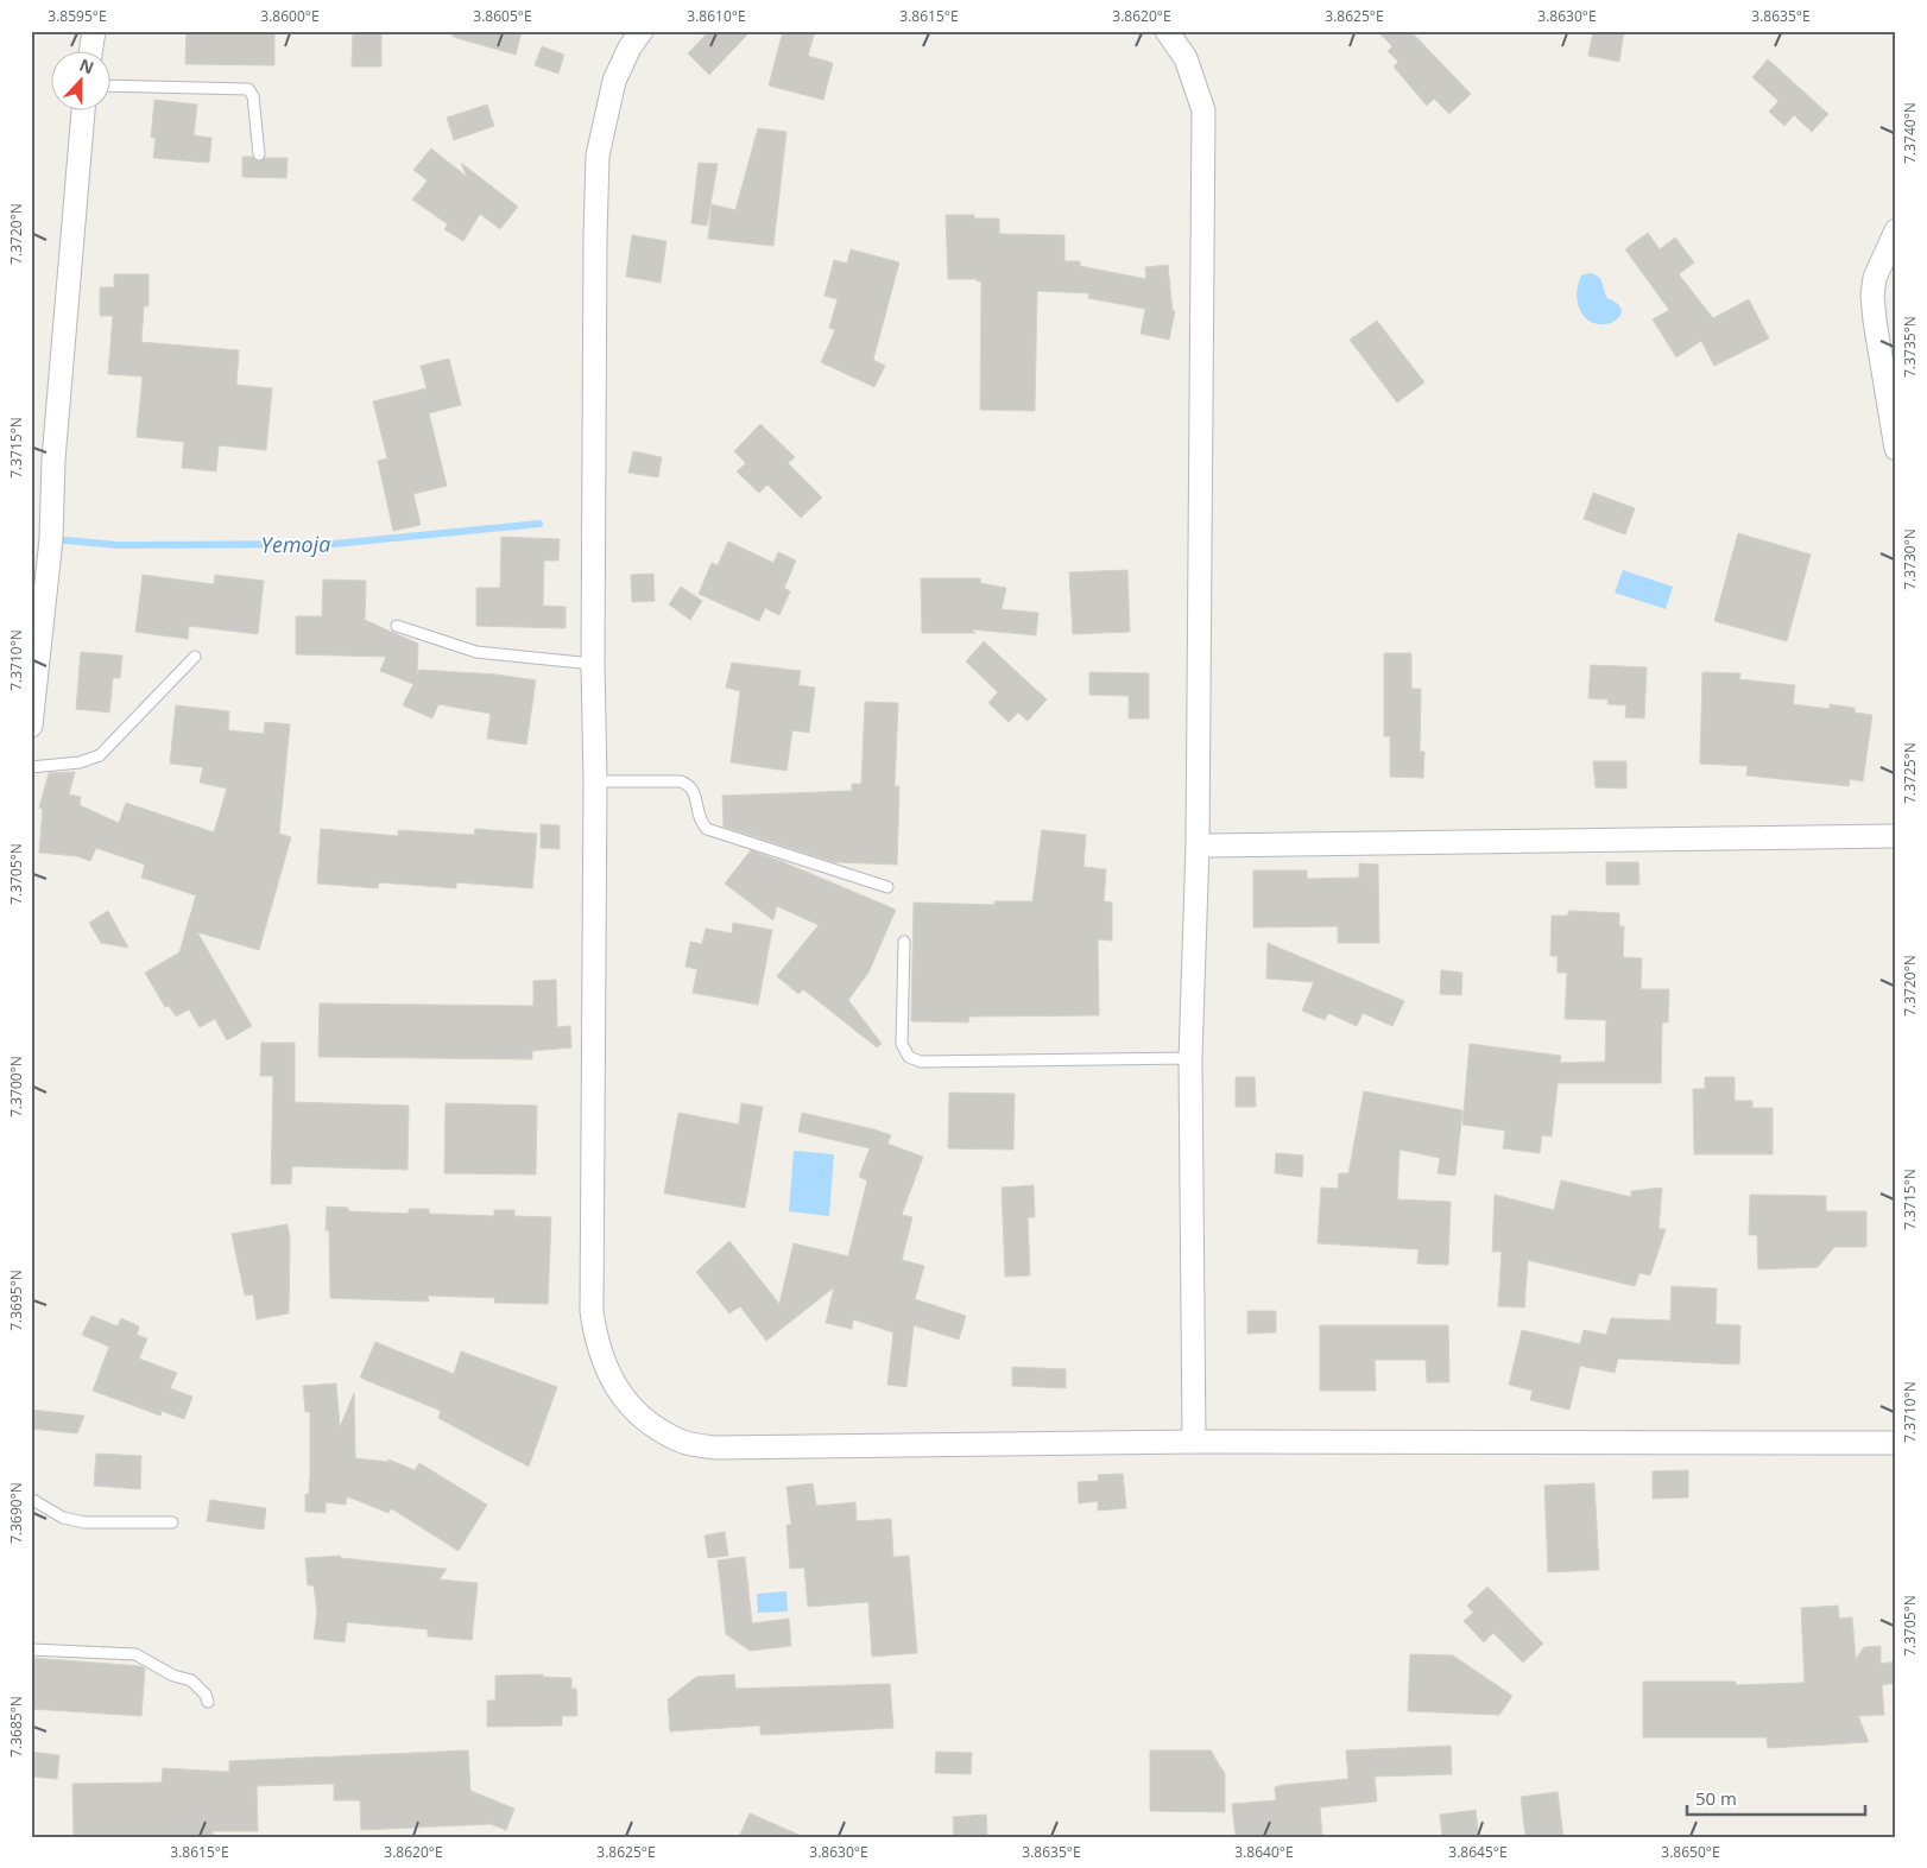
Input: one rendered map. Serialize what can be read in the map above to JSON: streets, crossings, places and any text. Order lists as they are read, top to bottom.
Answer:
{
  "water": ["Yemoja"],
  "scale_bar": "50 m",
  "north": "top",
  "coordinates": [
    "3.8595°E",
    "3.8600°E",
    "3.8605°E",
    "3.8610°E",
    "3.8615°E",
    "3.8620°E",
    "3.8625°E",
    "3.8630°E",
    "3.8635°E",
    "7.3740°N",
    "7.3720°N",
    "7.3735°N",
    "7.3715°N",
    "7.3730°N",
    "7.3710°N",
    "7.3725°N",
    "7.3705°N",
    "7.3700°N",
    "7.3695°N",
    "7.3690°N",
    "7.3685°N",
    "3.8640°E",
    "3.8645°E",
    "3.8650°E"
  ]
}
